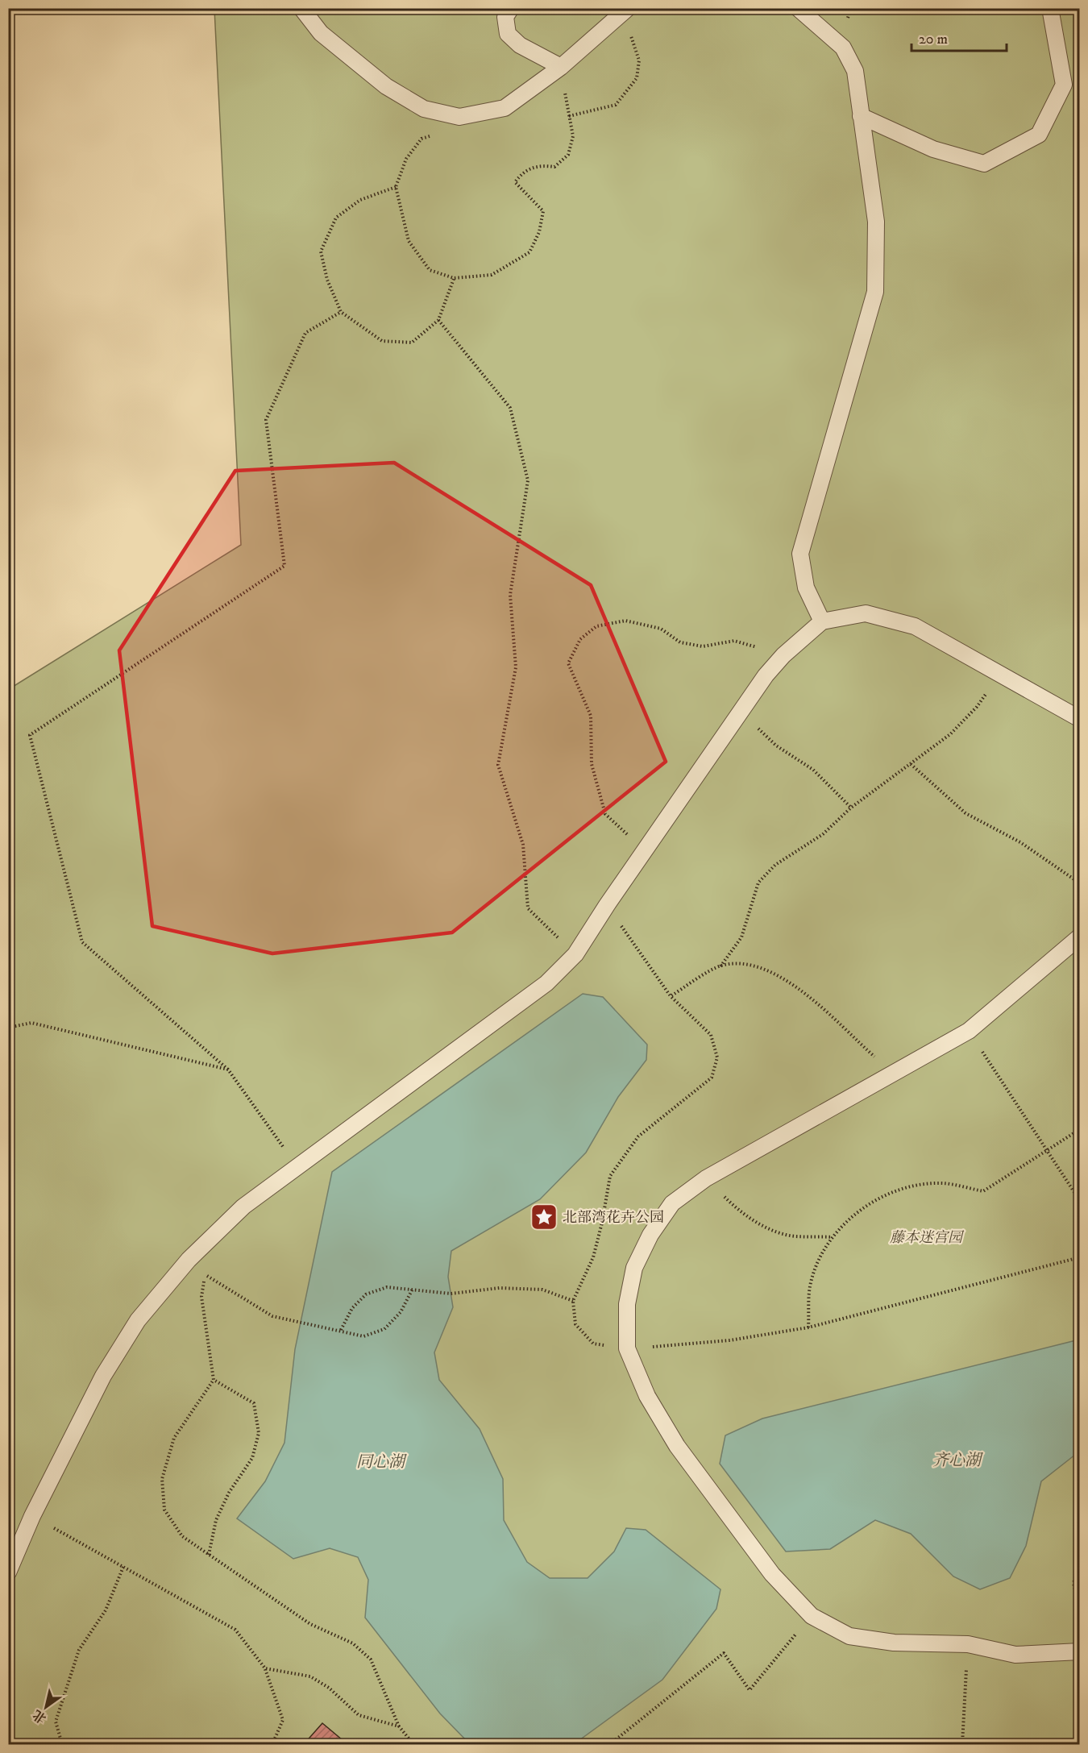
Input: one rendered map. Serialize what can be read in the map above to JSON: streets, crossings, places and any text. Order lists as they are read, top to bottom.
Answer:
{
  "water": ["齐心湖", "同心湖"],
  "parks": ["藤本迷宫园"],
  "places": {
    "place": ["北部湾花卉公园"]
  },
  "scale_bar": "20 m",
  "north": "bottom left"
}
